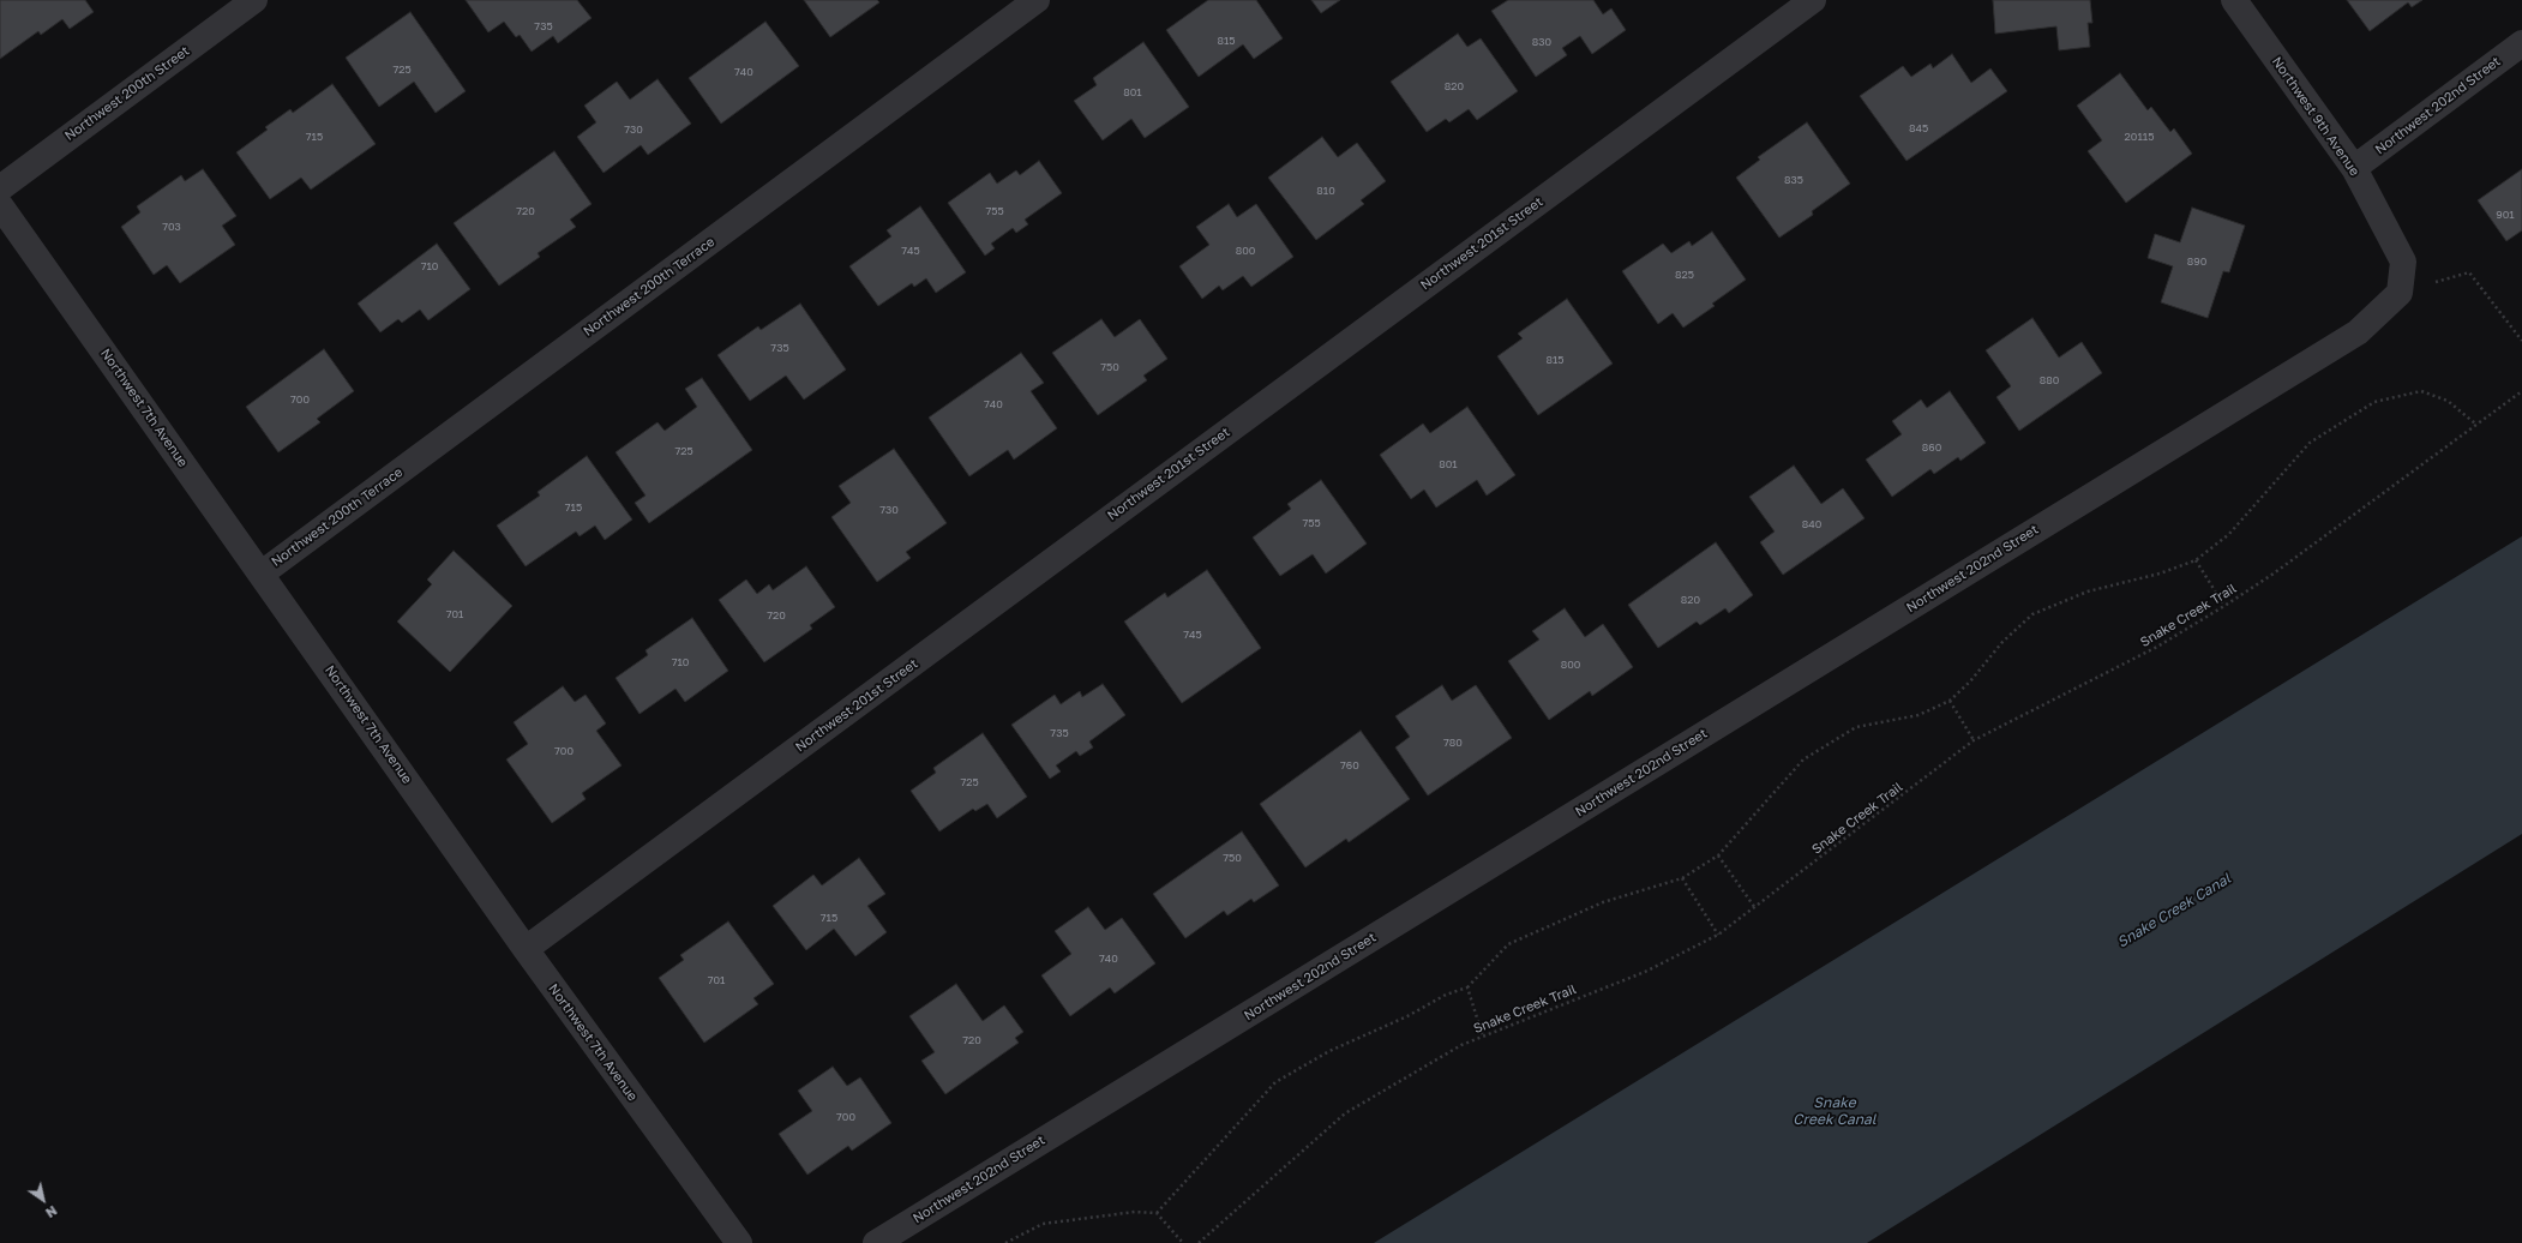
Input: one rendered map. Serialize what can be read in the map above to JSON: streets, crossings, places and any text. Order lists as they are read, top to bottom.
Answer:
{
  "streets": {
    "street": [
      "Northwest 200th Street",
      "Northwest 202nd Street",
      "Northwest 9th Avenue",
      "Northwest 201st Street",
      "Northwest 200th Terrace",
      "Northwest 7th Avenue"
    ],
    "path": ["Snake Creek Trail"]
  },
  "crossings": [
    ["Northwest 202nd Street", "Northwest 9th Avenue"],
    ["Northwest 201st Street", "Northwest 7th Avenue"],
    ["Northwest 200th Terrace", "Northwest 7th Avenue"]
  ],
  "water": ["Snake Creek Canal"],
  "house_numbers": [
    "735",
    "815",
    "830",
    "725",
    "740",
    "820",
    "801",
    "845",
    "730",
    "715",
    "20115",
    "835",
    "810",
    "720",
    "755",
    "901",
    "703",
    "745",
    "800",
    "890",
    "710",
    "825",
    "735",
    "815",
    "750",
    "880",
    "700",
    "740",
    "860",
    "725",
    "801",
    "715",
    "730",
    "755",
    "840",
    "820",
    "701",
    "720",
    "745",
    "710",
    "800",
    "735",
    "780",
    "700",
    "760",
    "725",
    "750",
    "715",
    "740",
    "701",
    "720",
    "700"
  ],
  "north": "bottom right"
}
